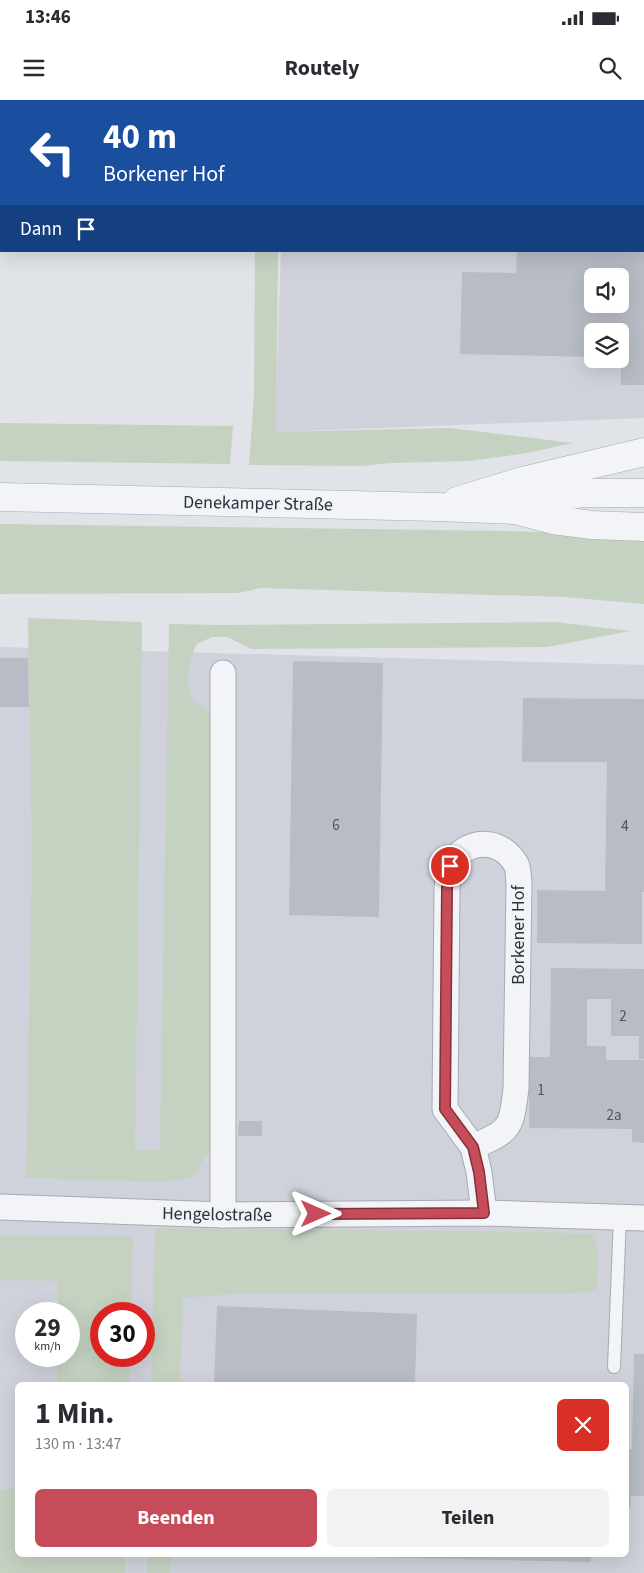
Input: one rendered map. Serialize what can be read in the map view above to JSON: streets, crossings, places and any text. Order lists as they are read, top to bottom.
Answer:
{
  "streets": {
    "street": ["Denekamper Straße", "Borkener Hof", "Hengelostraße"]
  },
  "crossings": [
    ["Borkener Hof", "Hengelostraße"]
  ],
  "house_numbers": [
    "6",
    "4",
    "2",
    "1",
    "2a"
  ],
  "page": {
    "status": "13:46",
    "header": "Routely",
    "turn": ["40 m", "Borkener Hof"],
    "then": "Dann",
    "speed": "29 km/h",
    "limit": "30",
    "heading": ["1 Min.", "130 m · 13:47"],
    "buttons": ["Beenden", "Teilen"]
  }
}
